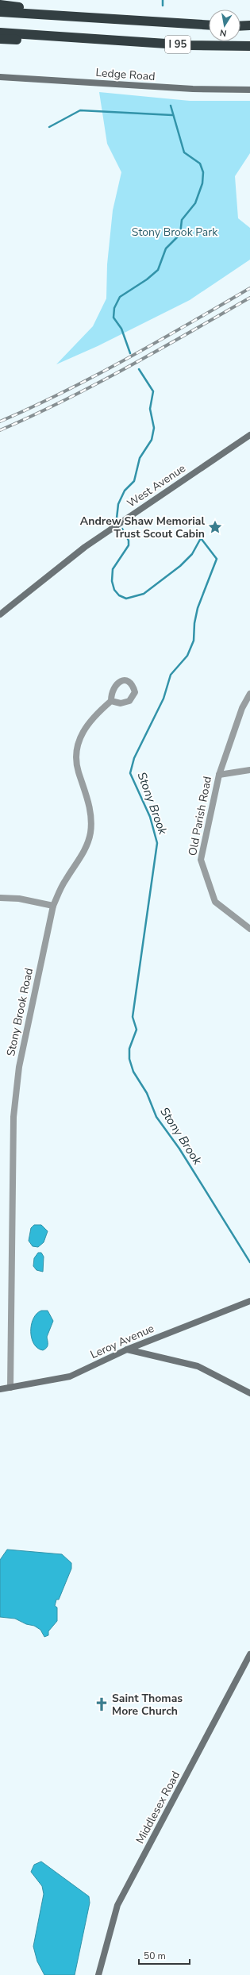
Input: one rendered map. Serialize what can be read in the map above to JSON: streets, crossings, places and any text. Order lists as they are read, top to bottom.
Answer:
{
  "streets": {
    "highway": ["I 95"],
    "main road": [
      "Ledge Road",
      "West Avenue",
      "Leroy Avenue",
      "Middlesex Road"
    ],
    "street": ["Old Parish Road", "Stony Brook Road"]
  },
  "crossings": [
    ["Stony Brook Road", "Leroy Avenue"]
  ],
  "water": ["Stony Brook"],
  "parks": ["Stony Brook Park"],
  "places": {
    "place": ["Andrew Shaw Memorial Trust Scout Cabin"],
    "church": ["Saint Thomas More Church"]
  },
  "scale_bar": "50 m",
  "north": "bottom"
}
